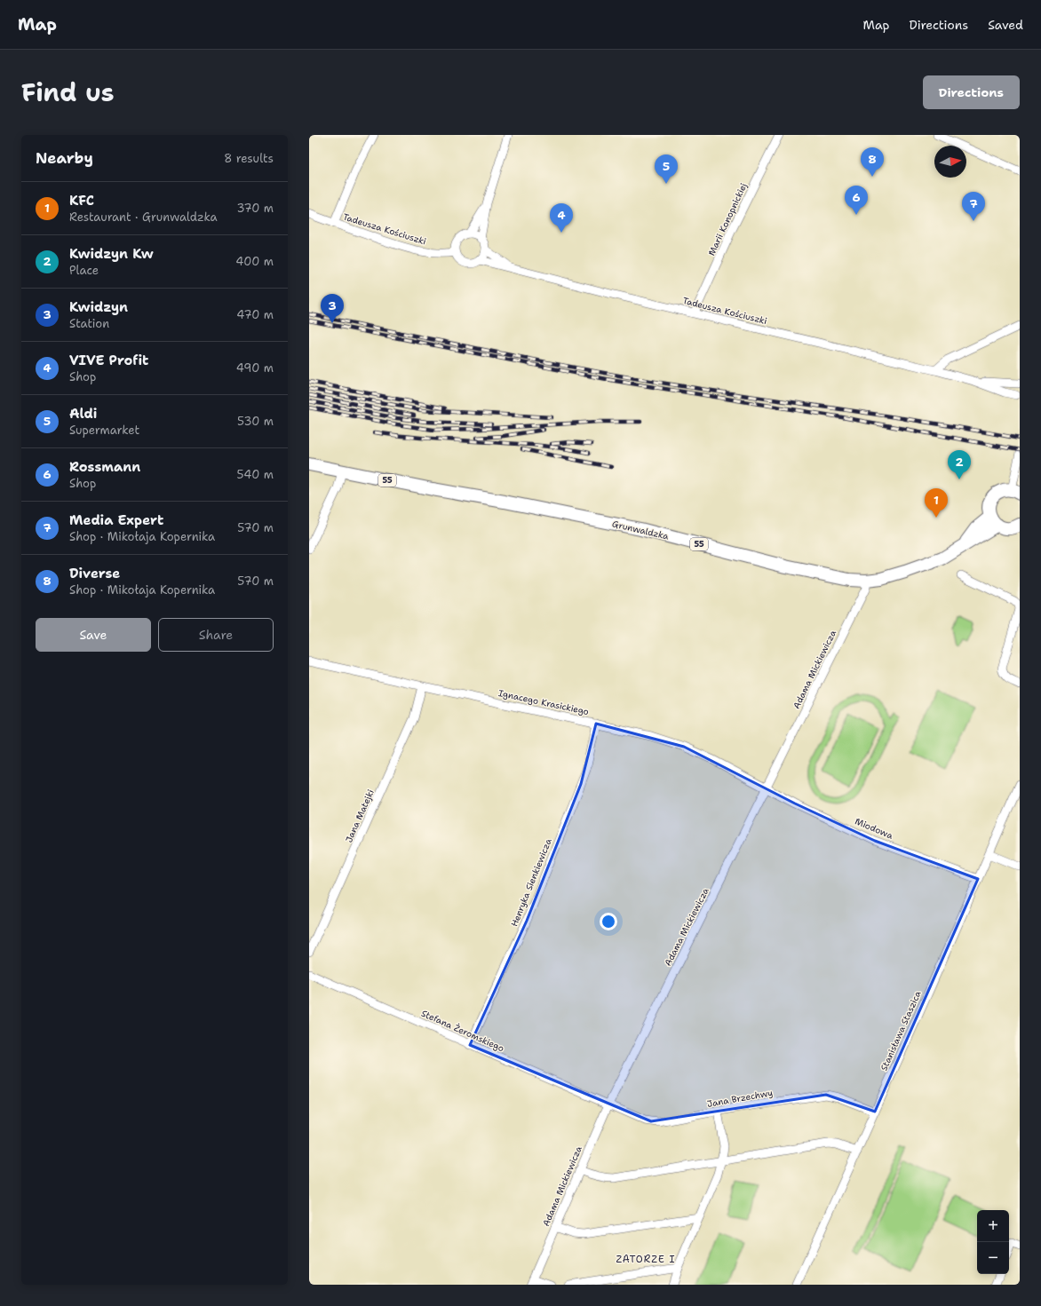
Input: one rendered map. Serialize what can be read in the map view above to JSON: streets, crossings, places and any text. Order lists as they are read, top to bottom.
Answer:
{
  "streets": {
    "main road": ["55", "Grunwaldzka"],
    "street": [
      "Marii Konopnickiej",
      "Tadeusza Kościuszki",
      "Adama Mickiewicza",
      "Ignacego Krasickiego",
      "Jana Matejki",
      "Miodowa",
      "Henryka Sienkiewicza",
      "Stefana Żeromskiego",
      "Stanisława Staszica",
      "Jana Brzechwy"
    ]
  },
  "crossings": [
    ["Marii Konopnickiej", "Tadeusza Kościuszki"],
    ["Grunwaldzka", "Adama Mickiewicza"],
    ["Adama Mickiewicza", "Ignacego Krasickiego"],
    ["Adama Mickiewicza", "Miodowa"],
    ["Adama Mickiewicza", "Stefana Żeromskiego"],
    ["Adama Mickiewicza", "Jana Brzechwy"],
    ["Ignacego Krasickiego", "Jana Matejki"],
    ["Ignacego Krasickiego", "Miodowa"],
    ["Ignacego Krasickiego", "Henryka Sienkiewicza"],
    ["Miodowa", "Stanisława Staszica"],
    ["Henryka Sienkiewicza", "Stefana Żeromskiego"],
    ["Stefana Żeromskiego", "Jana Brzechwy"],
    ["Stanisława Staszica", "Jana Brzechwy"]
  ],
  "districts": ["ZATORZE I"],
  "north": "right",
  "page": {
    "header": "Map",
    "nav": ["Map", "Directions", "Saved"],
    "title": "Find us",
    "buttons": [
      "Directions",
      ["Save", "Share"]
    ],
    "heading": ["Nearby", "8 results"],
    "pins": [
      "8",
      "5",
      "6",
      "7",
      "4",
      "3",
      "2",
      "1"
    ],
    "list": [
      {
        "mark": "1",
        "name": "KFC",
        "note": "Restaurant · Grunwaldzka",
        "value": "370 m"
      },
      {
        "mark": "2",
        "name": "Kwidzyn Kw",
        "note": "Place",
        "value": "400 m"
      },
      {
        "mark": "3",
        "name": "Kwidzyn",
        "note": "Station",
        "value": "470 m"
      },
      {
        "mark": "4",
        "name": "VIVE Profit",
        "note": "Shop",
        "value": "490 m"
      },
      {
        "mark": "5",
        "name": "Aldi",
        "note": "Supermarket",
        "value": "530 m"
      },
      {
        "mark": "6",
        "name": "Rossmann",
        "note": "Shop",
        "value": "540 m"
      },
      {
        "mark": "7",
        "name": "Media Expert",
        "note": "Shop · Mikołaja Kopernika",
        "value": "570 m"
      },
      {
        "mark": "8",
        "name": "Diverse",
        "note": "Shop · Mikołaja Kopernika",
        "value": "570 m"
      }
    ],
    "map_buttons": ["+", "−"]
  }
}
